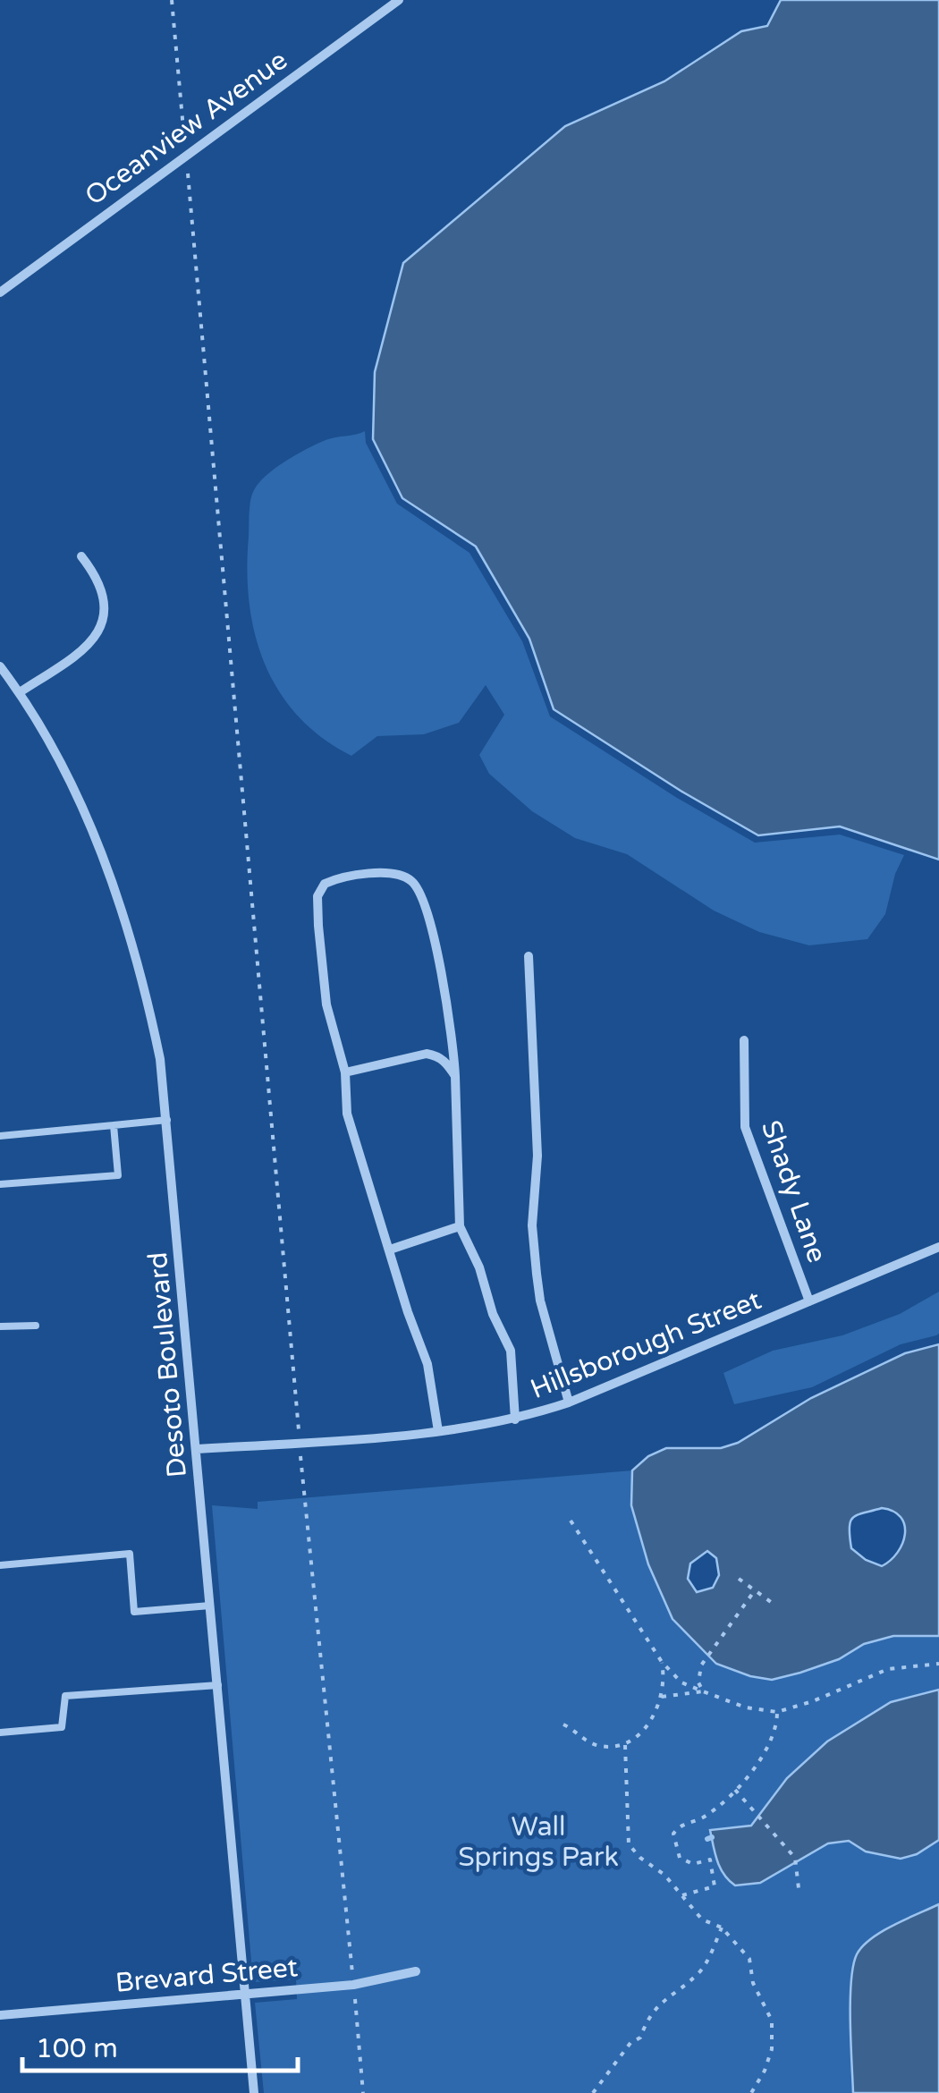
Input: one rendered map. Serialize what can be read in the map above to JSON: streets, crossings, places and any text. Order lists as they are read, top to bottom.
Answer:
{
  "streets": {
    "street": [
      "Oceanview Avenue",
      "Shady Lane",
      "Hillsborough Street",
      "Desoto Boulevard",
      "Brevard Street"
    ]
  },
  "crossings": [
    ["Shady Lane", "Hillsborough Street"],
    ["Hillsborough Street", "Desoto Boulevard"],
    ["Desoto Boulevard", "Brevard Street"]
  ],
  "parks": ["Wall Springs Park"],
  "scale_bar": "100 m"
}
